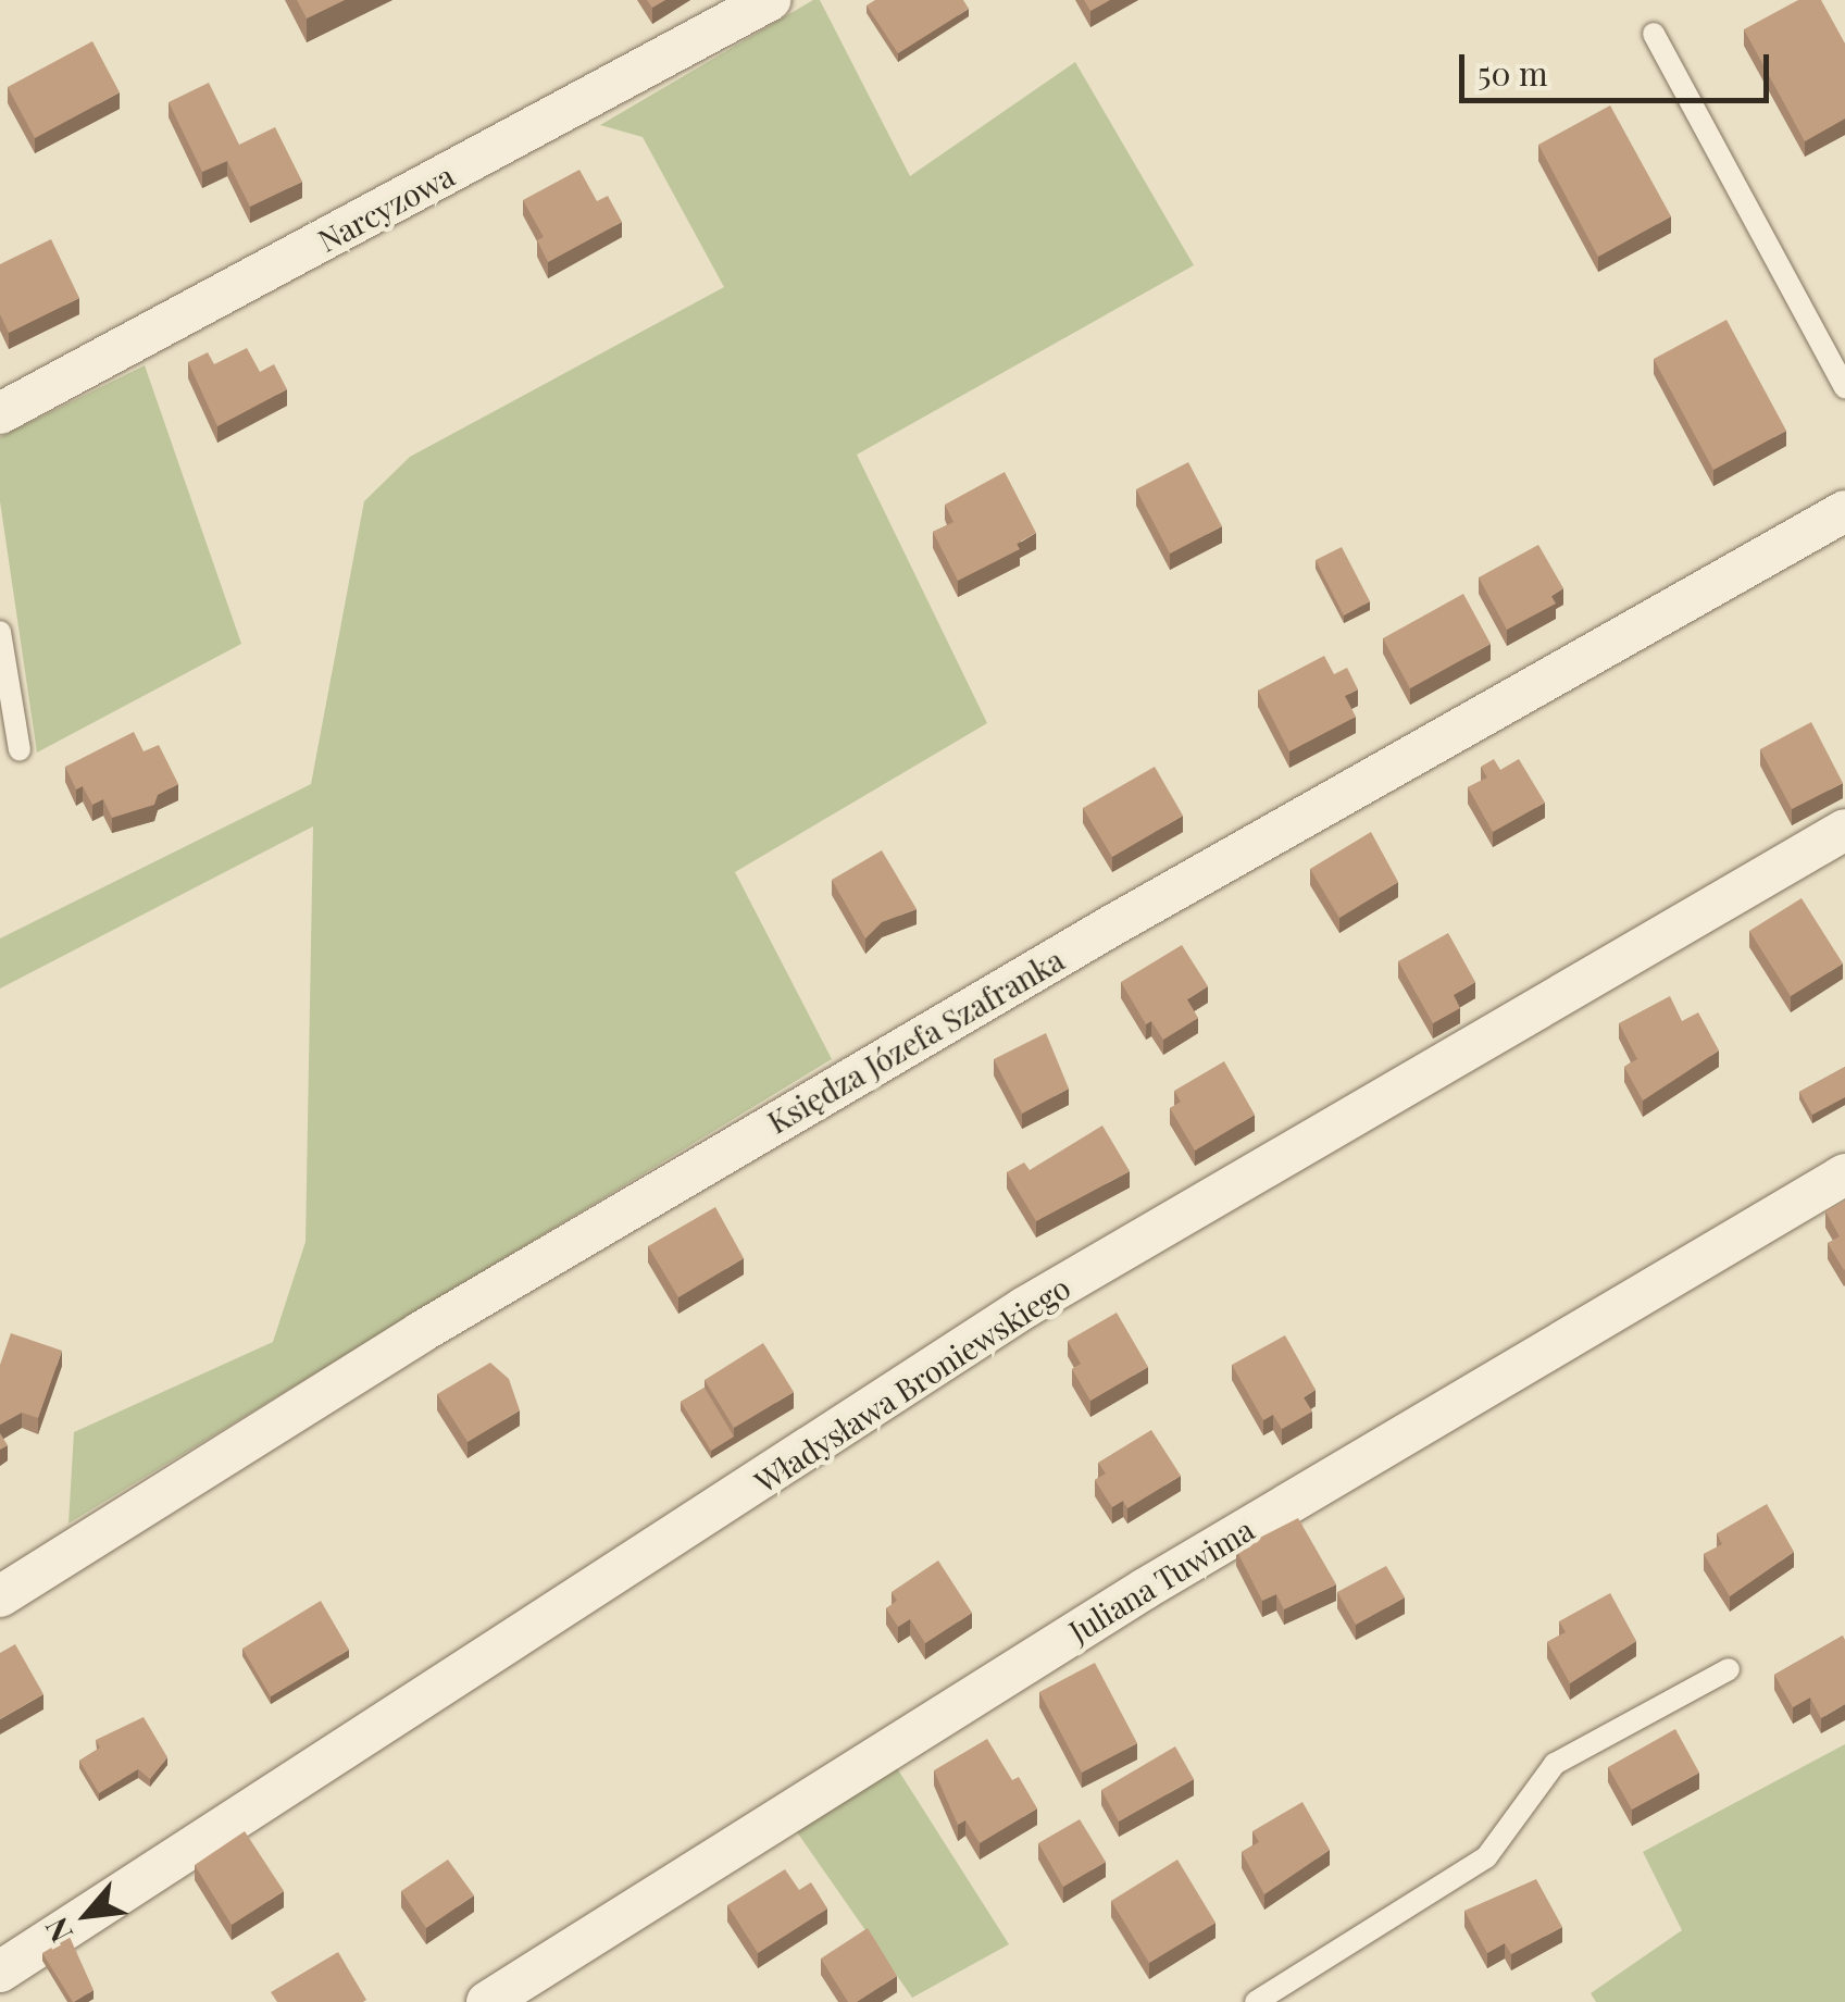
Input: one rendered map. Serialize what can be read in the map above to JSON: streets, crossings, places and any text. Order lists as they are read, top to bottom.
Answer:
{
  "streets": {
    "street": [
      "Narcyzowa",
      "Księdza Józefa Szafranka",
      "Władysława Broniewskiego",
      "Juliana Tuwima"
    ]
  },
  "scale_bar": "50 m",
  "north": "bottom left"
}
